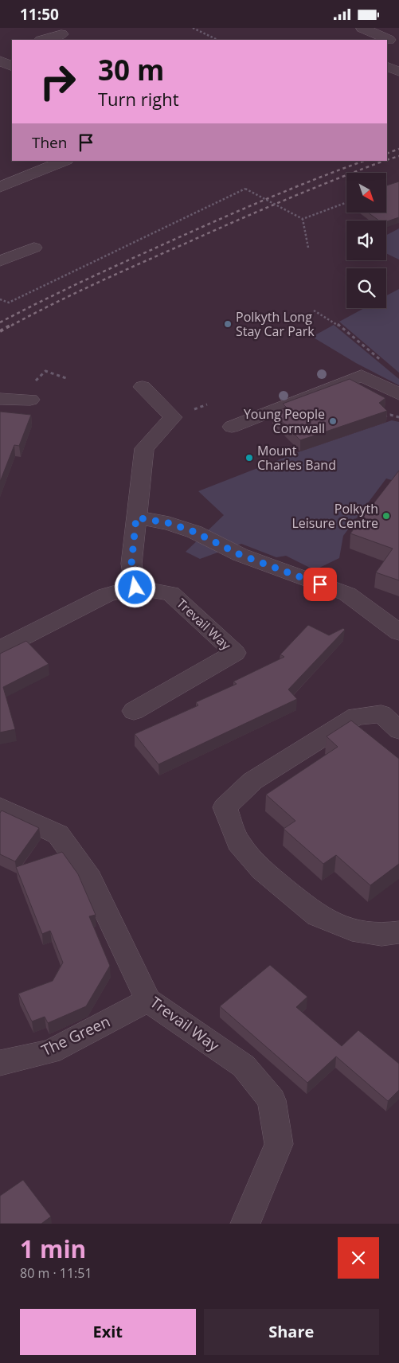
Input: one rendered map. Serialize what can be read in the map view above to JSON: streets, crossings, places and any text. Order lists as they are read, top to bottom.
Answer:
{
  "streets": {
    "street": ["Trevail Way", "The Green"]
  },
  "crossings": [
    ["Trevail Way", "The Green"]
  ],
  "places": [
    "Polkyth Long Stay Car Park",
    "Young People Cornwall",
    "Mount Charles Band",
    "Polkyth Leisure Centre"
  ],
  "north": "bottom right",
  "page": {
    "status": "11:50",
    "turn": ["30 m", "Turn right"],
    "then": "Then",
    "heading": ["1 min", "80 m · 11:51"],
    "buttons": ["Exit", "Share"]
  }
}
